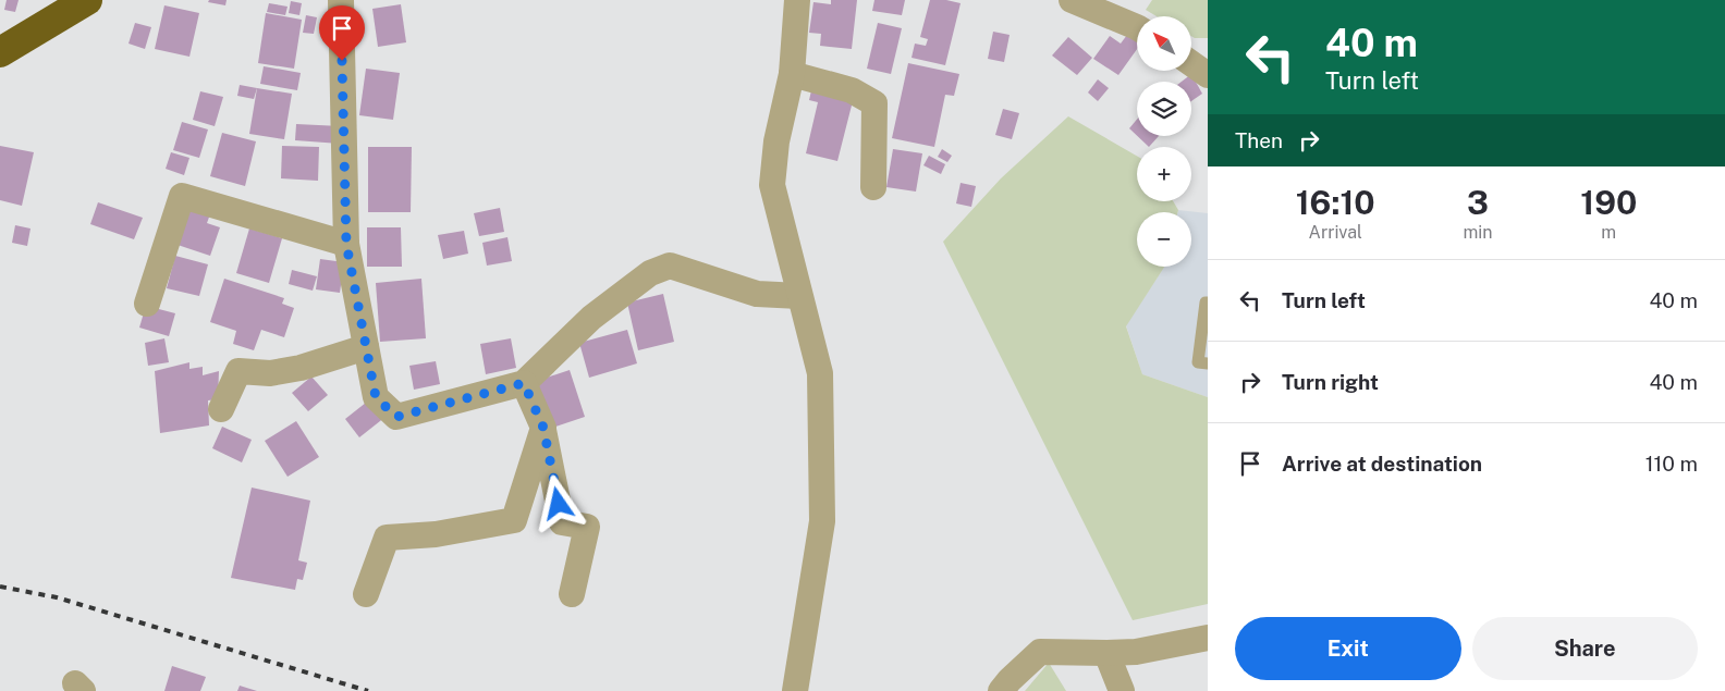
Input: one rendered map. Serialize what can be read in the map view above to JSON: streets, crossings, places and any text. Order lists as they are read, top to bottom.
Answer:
{
  "north": "top left",
  "page": {
    "turn": ["40 m", "Turn left"],
    "map_buttons": ["+", "−"],
    "then": "Then",
    "eta": [
      "16:10",
      "Arrival",
      "3",
      "min",
      "190",
      "m"
    ],
    "list": [
      {
        "name": "Turn left",
        "value": "40 m"
      },
      {
        "name": "Turn right",
        "value": "40 m"
      },
      {
        "name": "Arrive at destination",
        "value": "110 m"
      }
    ],
    "buttons": ["Exit", "Share"]
  }
}
